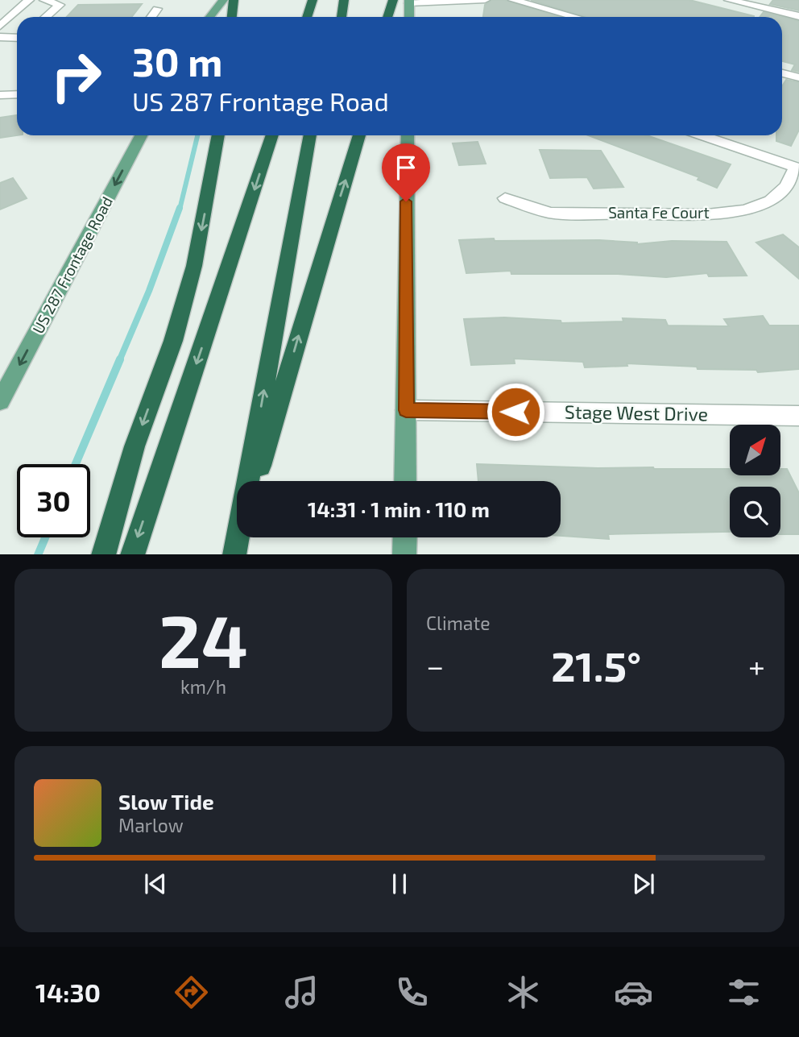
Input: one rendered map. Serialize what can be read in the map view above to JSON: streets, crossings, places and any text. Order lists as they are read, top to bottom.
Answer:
{
  "streets": {
    "main road": ["US 287 Frontage Road"],
    "street": ["Santa Fe Court", "Stage West Drive"]
  },
  "one_way": ["US 287 Frontage Road"],
  "north": "top right",
  "page": {
    "turn": ["30 m", "US 287 Frontage Road"],
    "limit": "30",
    "trip": "14:31 · 1 min · 110 m",
    "tile": [
      ["24", "km/h"],
      "Climate"
    ],
    "heat": ["−", "21.5°", "+"],
    "song": ["Slow Tide", "Marlow"],
    "tabs": "14:30"
  }
}
